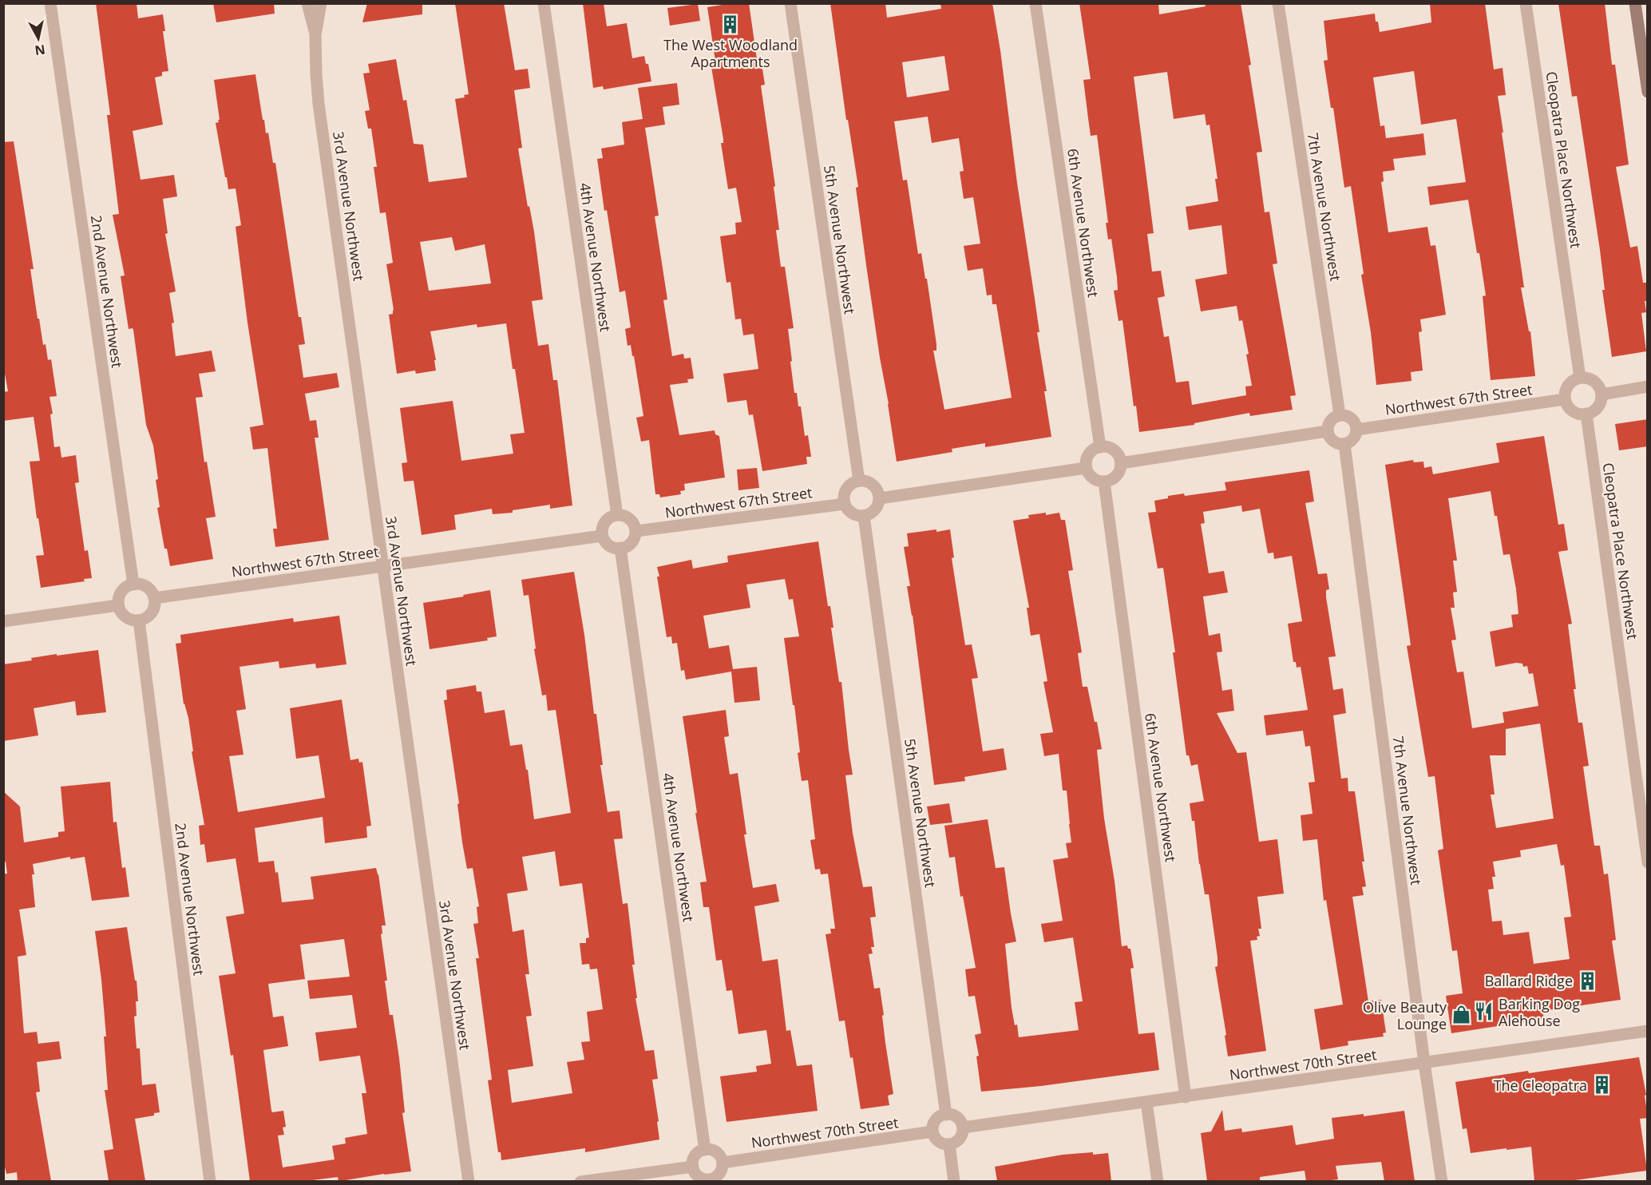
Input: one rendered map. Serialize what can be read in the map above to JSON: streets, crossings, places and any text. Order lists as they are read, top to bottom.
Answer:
{
  "streets": {
    "street": [
      "Cleopatra Place Northwest",
      "3rd Avenue Northwest",
      "7th Avenue Northwest",
      "6th Avenue Northwest",
      "5th Avenue Northwest",
      "4th Avenue Northwest",
      "2nd Avenue Northwest",
      "Northwest 67th Street",
      "Northwest 70th Street"
    ]
  },
  "crossings": [
    ["Cleopatra Place Northwest", "Northwest 67th Street"],
    ["3rd Avenue Northwest", "Northwest 67th Street"],
    ["7th Avenue Northwest", "Northwest 67th Street"],
    ["7th Avenue Northwest", "Northwest 70th Street"],
    ["6th Avenue Northwest", "Northwest 70th Street"],
    ["5th Avenue Northwest", "Northwest 67th Street"],
    ["5th Avenue Northwest", "Northwest 70th Street"],
    ["4th Avenue Northwest", "Northwest 67th Street"],
    ["4th Avenue Northwest", "Northwest 70th Street"],
    ["2nd Avenue Northwest", "Northwest 67th Street"]
  ],
  "places": {
    "building": ["The West Woodland Apartments", "Ballard Ridge", "The Cleopatra"],
    "restaurant": ["Barking Dog Alehouse"],
    "shop": ["Olive Beauty Lounge"]
  },
  "north": "bottom"
}
